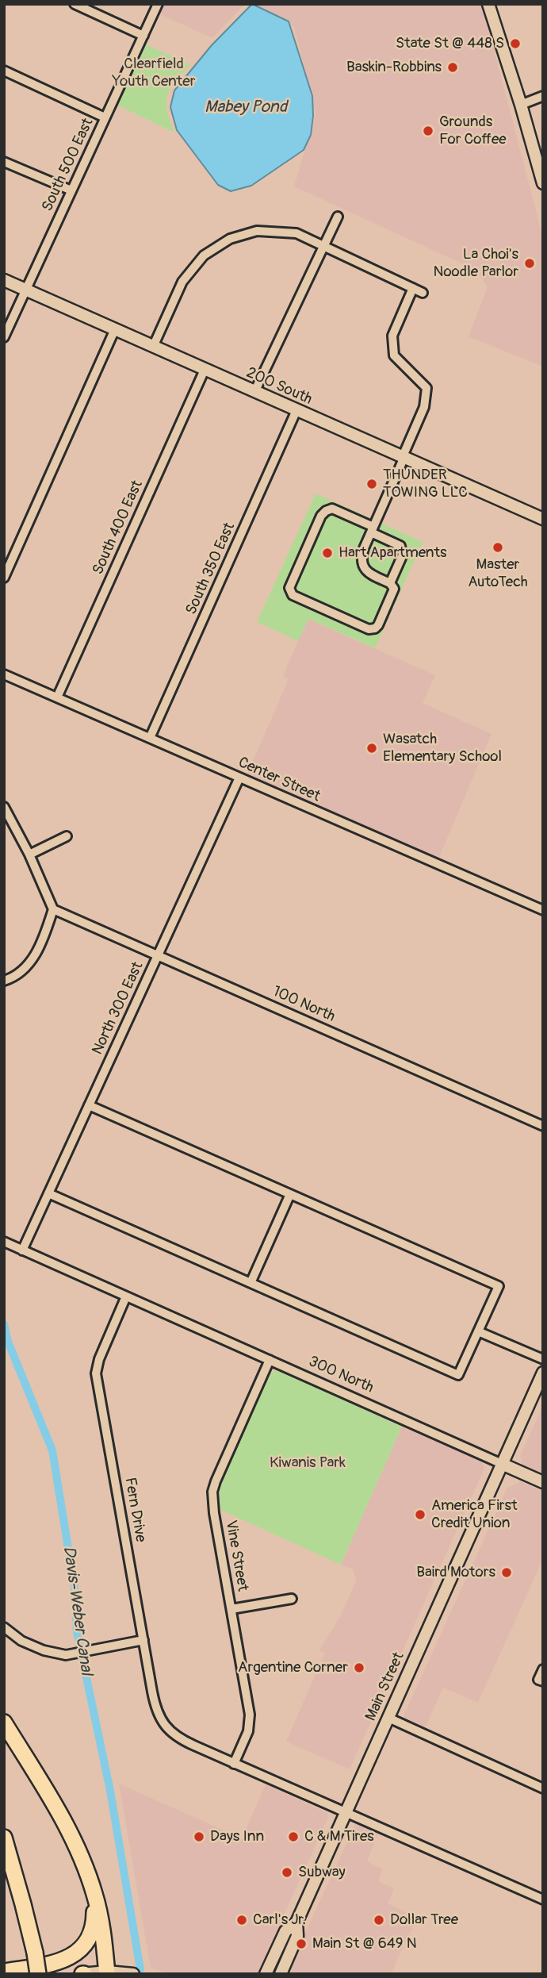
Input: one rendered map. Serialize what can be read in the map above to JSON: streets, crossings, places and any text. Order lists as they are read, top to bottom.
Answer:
{
  "streets": {
    "main road": ["200 South", "300 North", "Main Street"],
    "street": [
      "South 500 East",
      "South 400 East",
      "South 350 East",
      "Center Street",
      "100 North",
      "North 300 East",
      "Fern Drive",
      "Vine Street"
    ]
  },
  "crossings": [
    ["South 500 East", "200 South"],
    ["200 South", "South 400 East"],
    ["200 South", "South 350 East"],
    ["South 400 East", "Center Street"],
    ["South 350 East", "Center Street"],
    ["Center Street", "North 300 East"],
    ["100 North", "North 300 East"],
    ["North 300 East", "300 North"],
    ["300 North", "Fern Drive"],
    ["300 North", "Vine Street"],
    ["300 North", "Main Street"],
    ["Fern Drive", "Vine Street"]
  ],
  "water": ["Mabey Pond", "Davis-Weber Canal"],
  "parks": ["Clearfield Youth Center", "Kiwanis Park"],
  "places": [
    "State St @ 448 S",
    "Baskin-Robbins",
    "Grounds For Coffee",
    "La Choi's Noodle Parlor",
    "THUNDER TOWING LLC",
    "Master AutoTech",
    "Hart Apartments",
    "Wasatch Elementary School",
    "America First Credit Union",
    "Baird Motors",
    "Argentine Corner",
    "Days Inn",
    "C & M Tires",
    "Subway",
    "Carl's Jr.",
    "Dollar Tree",
    "Main St @ 649 N"
  ]
}
